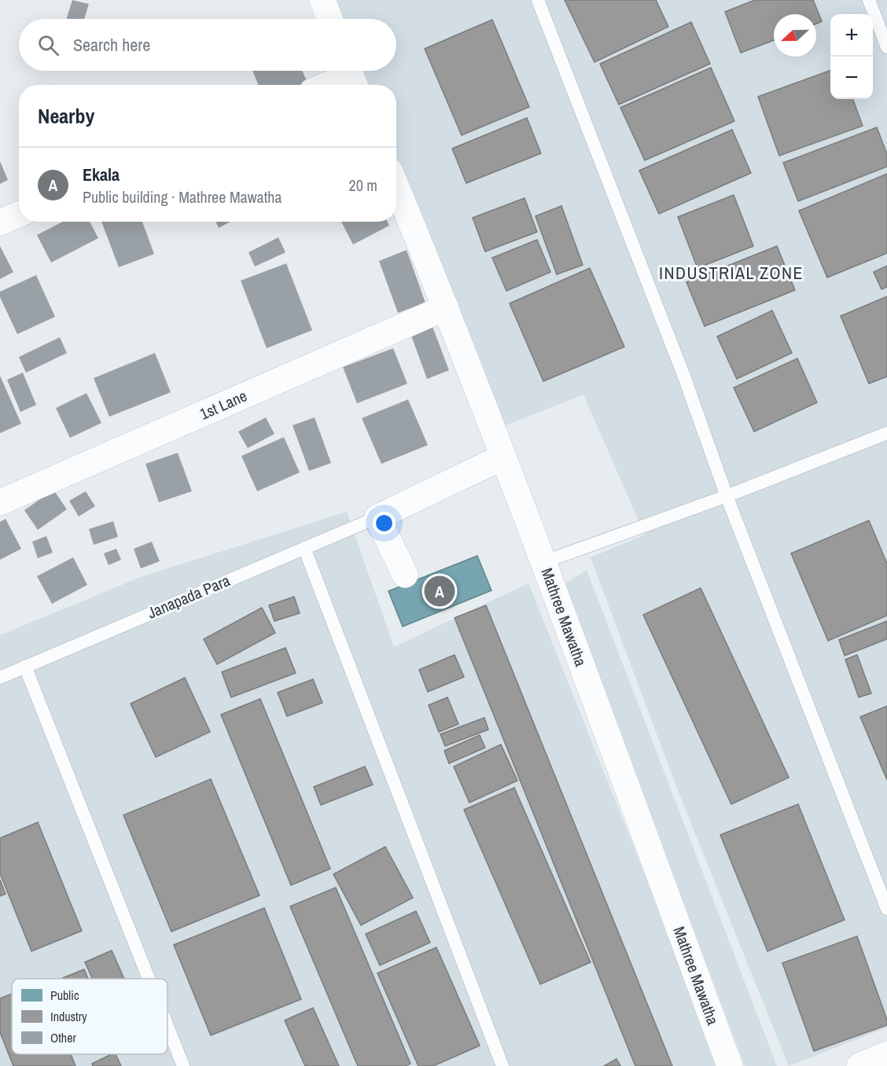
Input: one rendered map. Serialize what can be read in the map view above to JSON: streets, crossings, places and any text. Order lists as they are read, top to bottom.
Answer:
{
  "streets": {
    "street": ["1st Lane", "Mathree Mawatha"],
    "lane": ["Janapada Para"]
  },
  "crossings": [
    ["1st Lane", "Mathree Mawatha"]
  ],
  "districts": ["INDUSTRIAL ZONE"],
  "legend": ["Public", "Industry", "Other"],
  "north": "left",
  "page": {
    "map_buttons": ["+", "−"],
    "search": "Search here",
    "heading": "Nearby",
    "list": [
      {
        "mark": "A",
        "name": "Ekala",
        "note": "Public building · Mathree Mawatha",
        "value": "20 m"
      }
    ],
    "pins": "A"
  }
}
